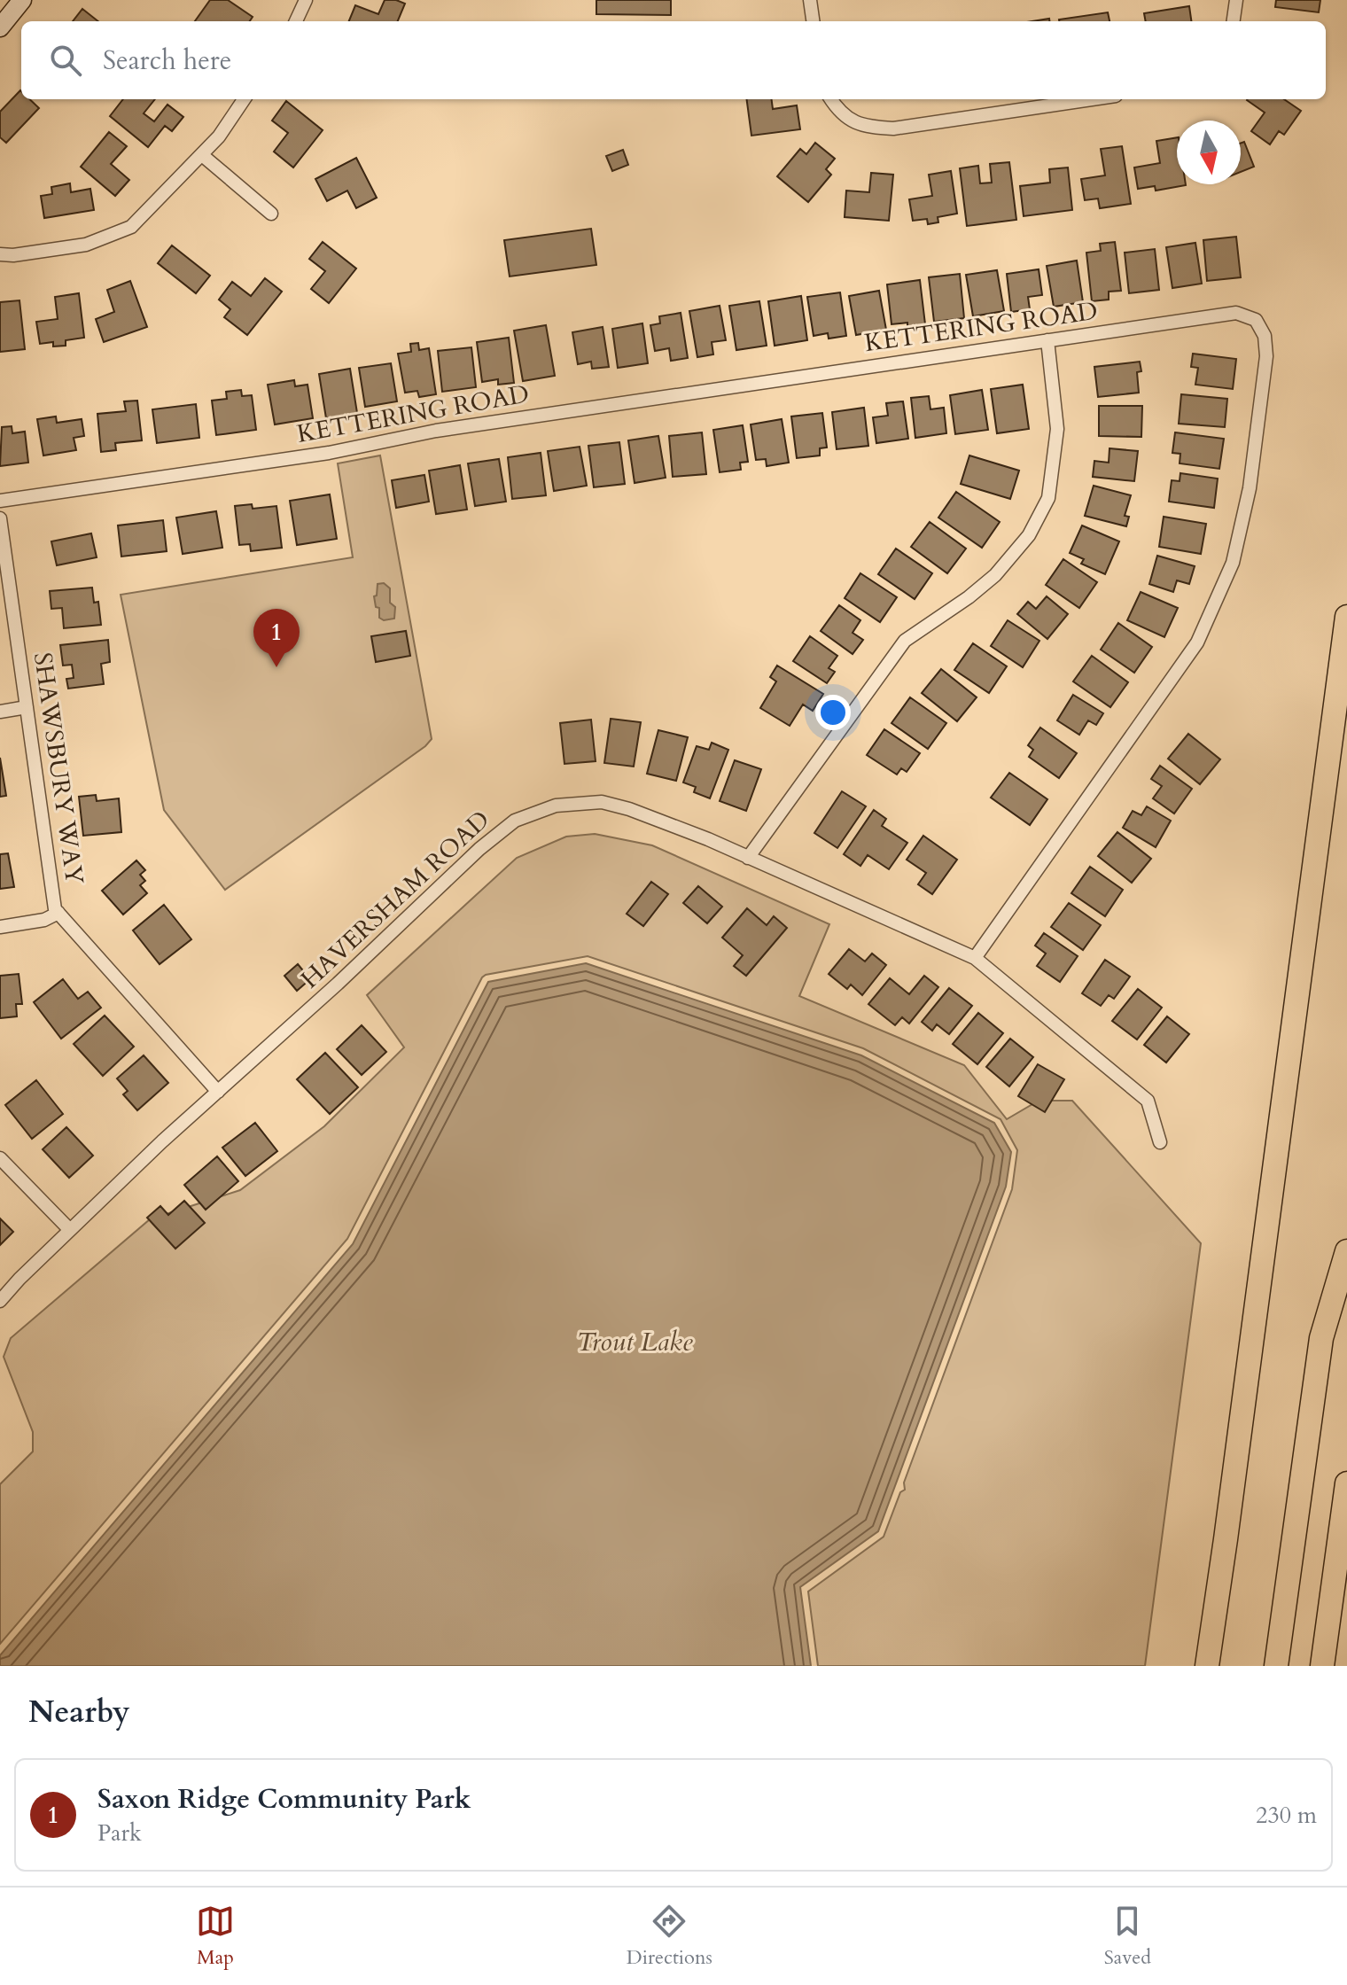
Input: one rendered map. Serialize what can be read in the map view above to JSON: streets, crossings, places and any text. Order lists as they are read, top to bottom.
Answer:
{
  "streets": {
    "street": ["KETTERING ROAD", "SHAWSBURY WAY", "HAVERSHAM ROAD"]
  },
  "crossings": [
    ["KETTERING ROAD", "HAVERSHAM ROAD"],
    ["SHAWSBURY WAY", "HAVERSHAM ROAD"]
  ],
  "water": ["Trout Lake"],
  "north": "bottom",
  "page": {
    "search": "Search here",
    "pins": "1",
    "heading": "Nearby",
    "list": [
      {
        "mark": "1",
        "name": "Saxon Ridge Community Park",
        "note": "Park",
        "value": "230 m"
      }
    ],
    "nav": ["Map", "Directions", "Saved"]
  }
}
